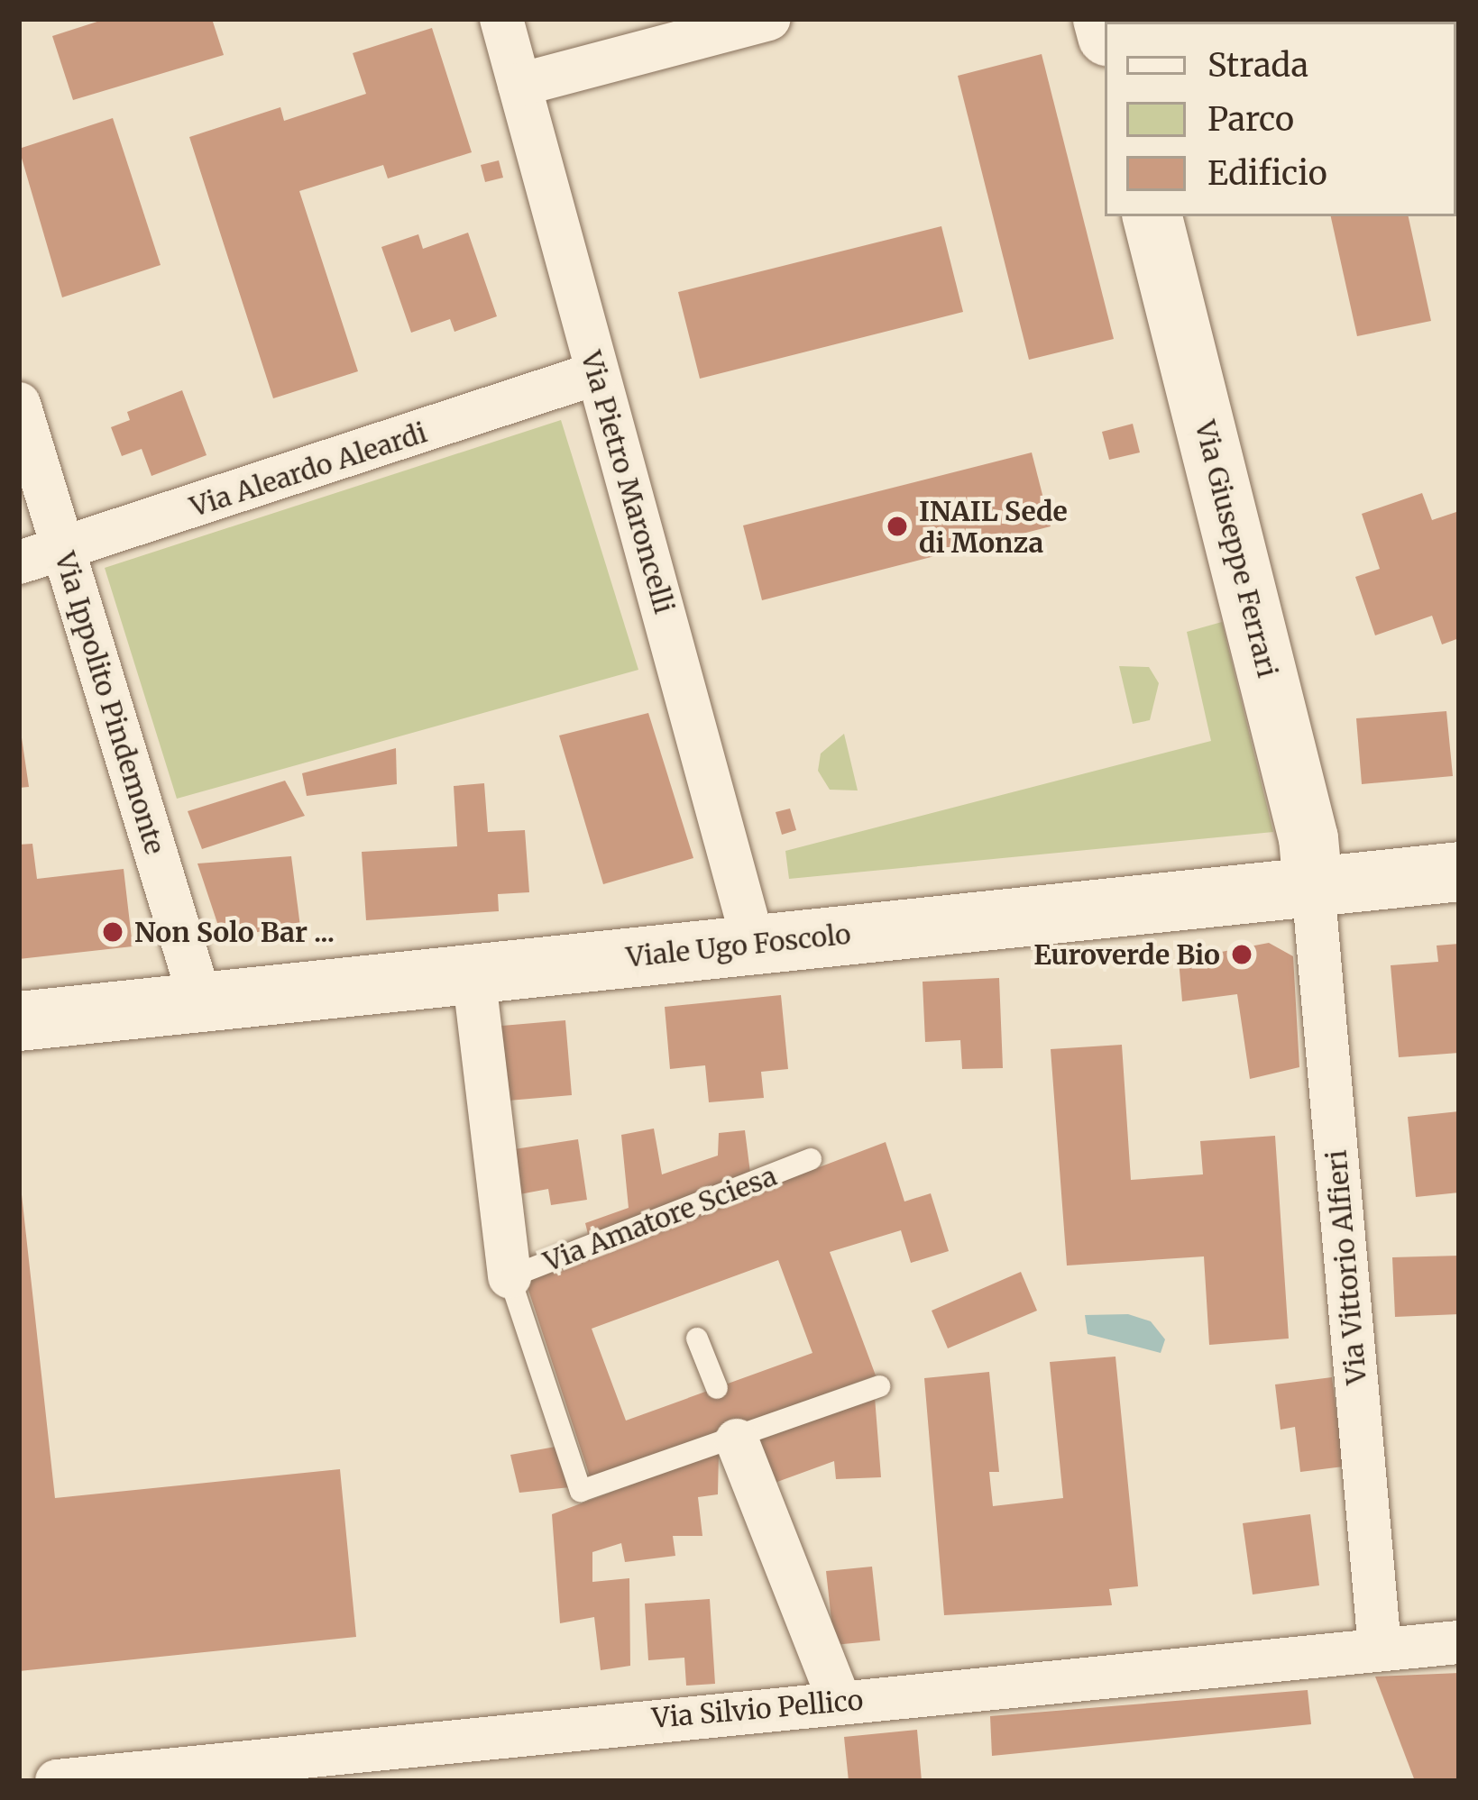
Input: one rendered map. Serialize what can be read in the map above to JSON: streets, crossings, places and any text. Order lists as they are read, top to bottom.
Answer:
{
  "streets": {
    "street": [
      "Via Aleardo Aleardi",
      "Via Pietro Maroncelli",
      "Via Giuseppe Ferrari",
      "Via Ippolito Pindemonte",
      "Viale Ugo Foscolo",
      "Via Amatore Sciesa",
      "Via Vittorio Alfieri",
      "Via Silvio Pellico"
    ]
  },
  "crossings": [
    ["Via Aleardo Aleardi", "Via Pietro Maroncelli"],
    ["Via Aleardo Aleardi", "Via Ippolito Pindemonte"],
    ["Via Pietro Maroncelli", "Viale Ugo Foscolo"],
    ["Via Giuseppe Ferrari", "Viale Ugo Foscolo"],
    ["Via Giuseppe Ferrari", "Via Vittorio Alfieri"],
    ["Via Ippolito Pindemonte", "Viale Ugo Foscolo"],
    ["Viale Ugo Foscolo", "Via Amatore Sciesa"],
    ["Viale Ugo Foscolo", "Via Vittorio Alfieri"],
    ["Via Vittorio Alfieri", "Via Silvio Pellico"]
  ],
  "places": ["INAIL Sede di Monza", "Non Solo Bar ...", "Euroverde Bio"],
  "legend": ["Strada", "Parco", "Edificio"]
}
